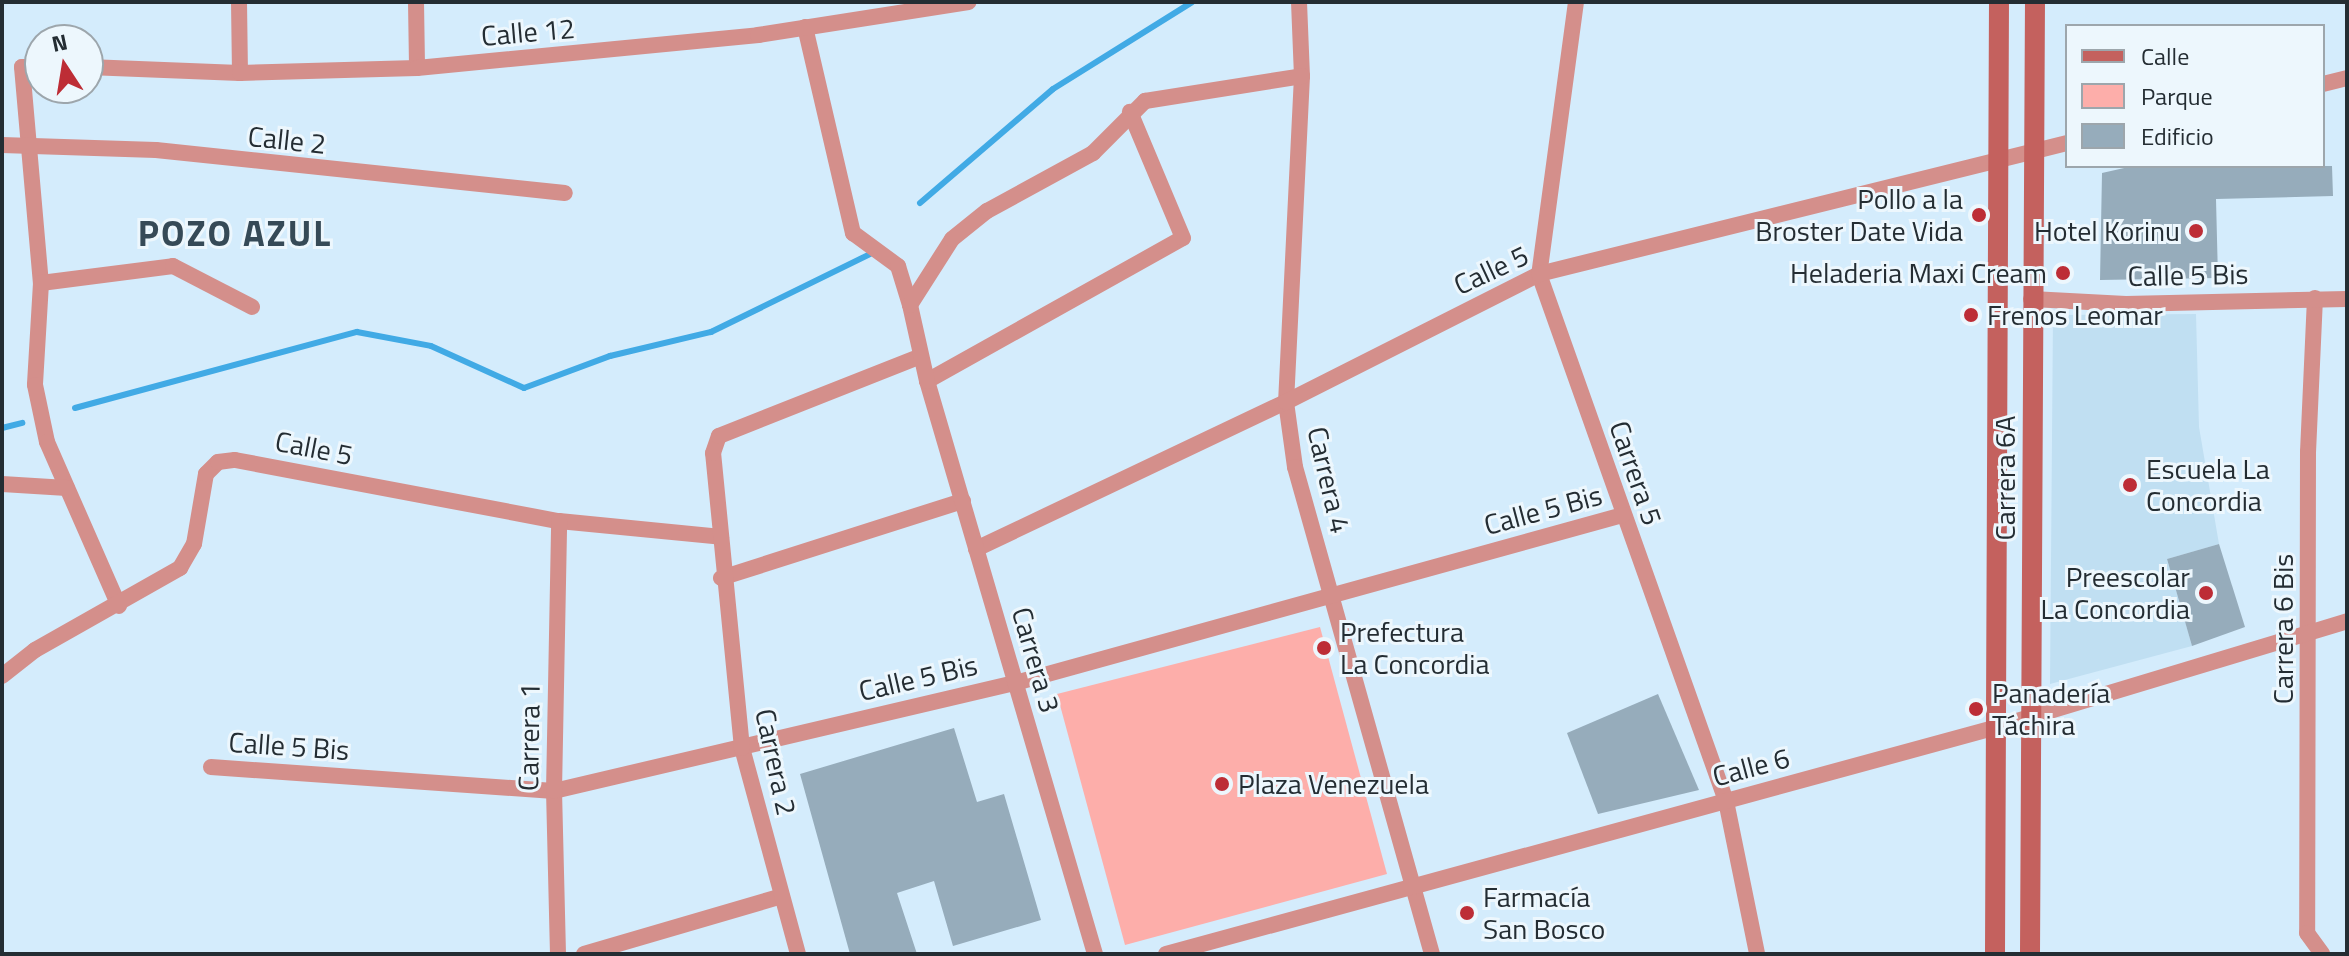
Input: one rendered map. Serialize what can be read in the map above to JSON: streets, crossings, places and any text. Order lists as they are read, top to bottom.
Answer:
{
  "streets": {
    "street": [
      "Calle 12",
      "Calle 2",
      "Calle 5",
      "Calle 5 Bis",
      "Carrera 5",
      "Carrera 6A",
      "Carrera 4",
      "Carrera 6 Bis",
      "Carrera 3",
      "Carrera 1",
      "Carrera 2",
      "Calle 6"
    ]
  },
  "crossings": [
    ["Calle 12", "Carrera 3"],
    ["Calle 5", "Carrera 5"],
    ["Calle 5", "Carrera 6A"],
    ["Calle 5", "Carrera 4"],
    ["Calle 5", "Carrera 3"],
    ["Calle 5", "Carrera 1"],
    ["Calle 5", "Carrera 2"],
    ["Calle 5 Bis", "Carrera 5"],
    ["Calle 5 Bis", "Carrera 6A"],
    ["Calle 5 Bis", "Carrera 4"],
    ["Calle 5 Bis", "Carrera 6 Bis"],
    ["Calle 5 Bis", "Carrera 3"],
    ["Calle 5 Bis", "Carrera 1"],
    ["Calle 5 Bis", "Carrera 2"],
    ["Carrera 5", "Calle 6"],
    ["Carrera 6A", "Calle 6"],
    ["Carrera 4", "Calle 6"],
    ["Carrera 6 Bis", "Calle 6"],
    ["Carrera 3", "Carrera 2"]
  ],
  "districts": ["POZO AZUL"],
  "places": [
    "Pollo a la Broster Date Vida",
    "Hotel Korinu",
    "Heladeria Maxi Cream",
    "Frenos Leomar",
    "Escuela La Concordia",
    "Preescolar La Concordia",
    "Prefectura La Concordia",
    "Panadería Táchira",
    "Plaza Venezuela",
    "Farmacía San Bosco"
  ],
  "legend": ["Calle", "Parque", "Edificio"],
  "north": "top"
}
